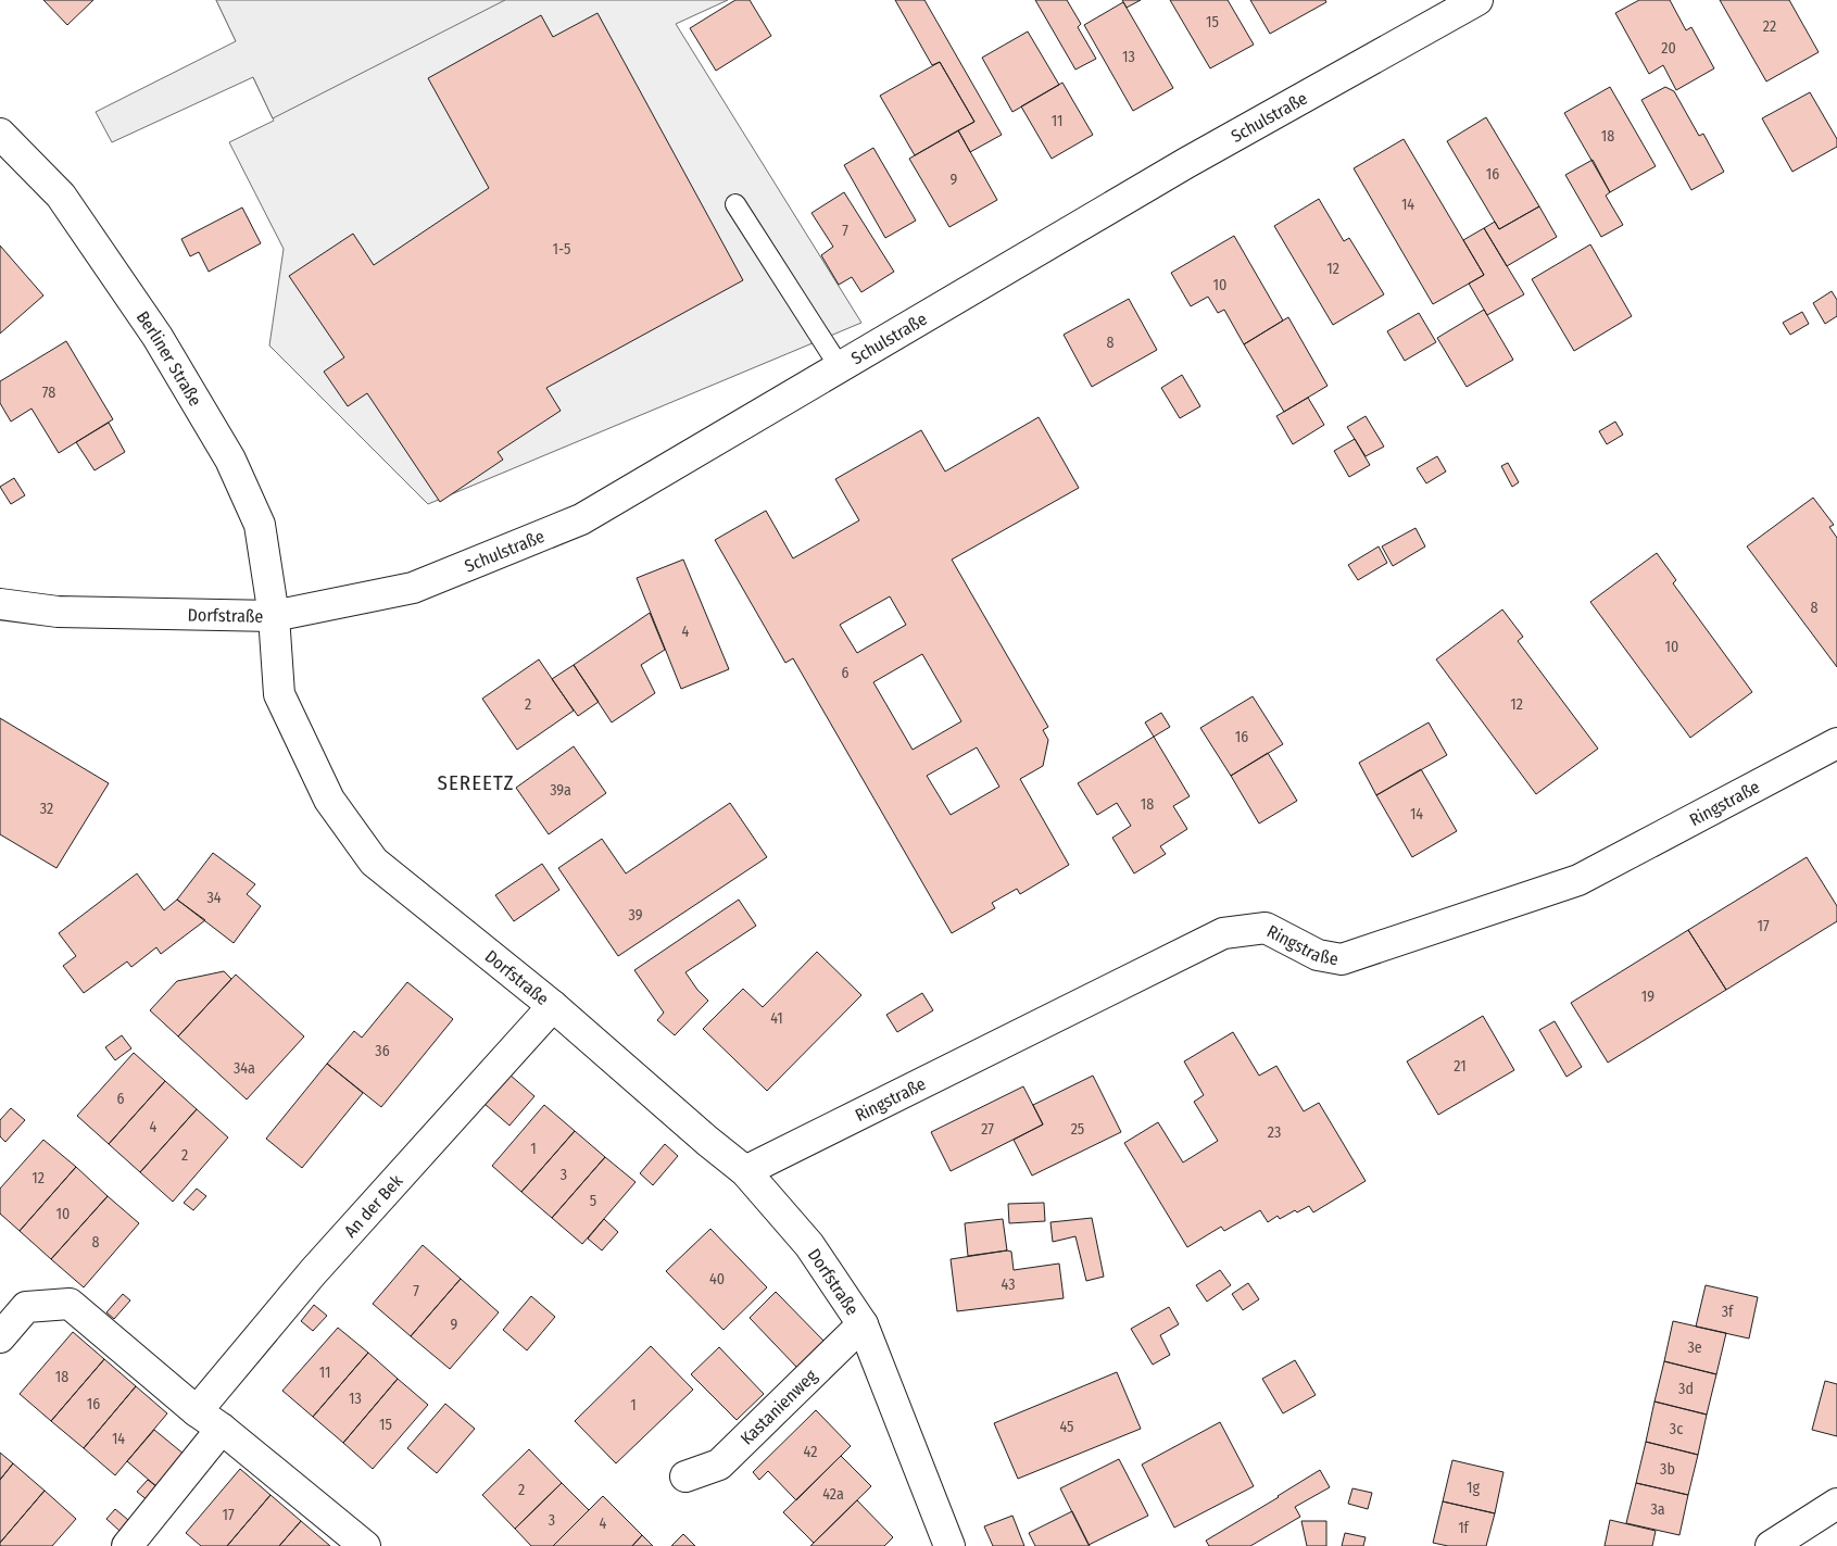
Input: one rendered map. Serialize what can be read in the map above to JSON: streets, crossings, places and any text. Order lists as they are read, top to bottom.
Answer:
{
  "streets": {
    "street": [
      "Schulstraße",
      "Berliner Straße",
      "Dorfstraße",
      "Ringstraße",
      "An der Bek",
      "Kastanienweg"
    ]
  },
  "crossings": [
    ["Schulstraße", "Berliner Straße"],
    ["Schulstraße", "Dorfstraße"],
    ["Berliner Straße", "Dorfstraße"],
    ["Dorfstraße", "Ringstraße"],
    ["Dorfstraße", "An der Bek"],
    ["Dorfstraße", "Kastanienweg"]
  ],
  "districts": ["SEREETZ"],
  "house_numbers": [
    "15",
    "22",
    "20",
    "13",
    "11",
    "18",
    "16",
    "9",
    "14",
    "7",
    "1-5",
    "12",
    "10",
    "8",
    "78",
    "8",
    "4",
    "10",
    "6",
    "2",
    "12",
    "16",
    "39a",
    "18",
    "32",
    "14",
    "34",
    "39",
    "17",
    "19",
    "41",
    "36",
    "21",
    "34a",
    "6",
    "4",
    "27",
    "25",
    "23",
    "1",
    "2",
    "3",
    "12",
    "5",
    "10",
    "8",
    "40",
    "43",
    "7",
    "3f",
    "9",
    "3e",
    "11",
    "18",
    "3d",
    "13",
    "16",
    "1",
    "15",
    "45",
    "3c",
    "14",
    "42",
    "3b",
    "1g",
    "2",
    "42a",
    "3a",
    "17",
    "3",
    "4",
    "1f"
  ]
}
